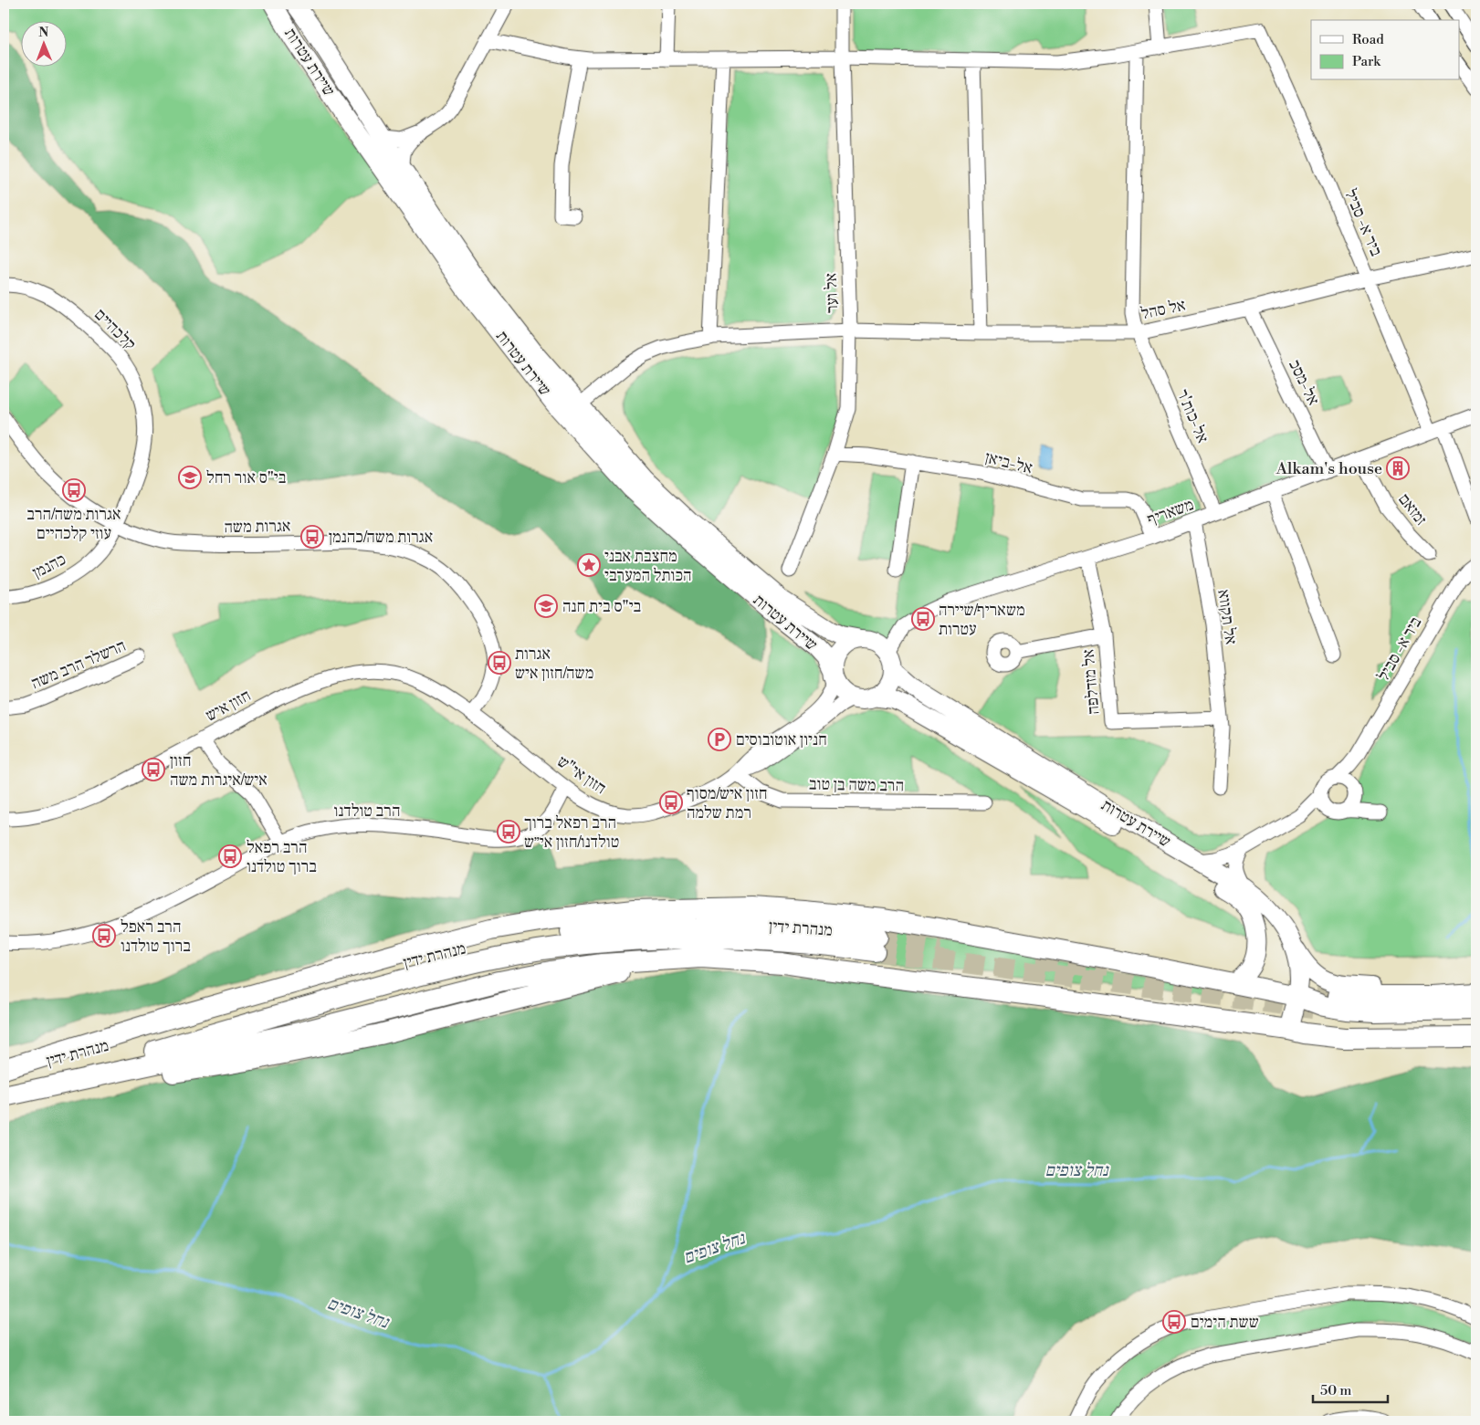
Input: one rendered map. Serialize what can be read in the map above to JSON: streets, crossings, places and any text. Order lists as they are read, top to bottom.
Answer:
{
  "streets": {
    "highway": ["מנהרת ידין"],
    "main road": ["שיירת עטרות"],
    "street": [
      "ביר א- סביל",
      "אל וער",
      "אל סהל",
      "קלכהיים",
      "אל-מסכ",
      "אל-כות'ר",
      "אל-ביאן",
      "זמזאם",
      "משאריף",
      "אגרות משה",
      "כהנמן",
      "אל תקווא",
      "הרשלר הרב משה",
      "אל מזדלפה",
      "חזון איש",
      "חזון אי\"ש",
      "הרב משה בן טוב",
      "הרב טולדנו"
    ]
  },
  "crossings": [
    ["שיירת עטרות", "אל סהל"],
    ["שיירת עטרות", "משאריף"],
    ["שיירת עטרות", "חזון אי\"ש"],
    ["ביר א- סביל", "אל סהל"],
    ["ביר א- סביל", "משאריף"],
    ["אל וער", "אל סהל"],
    ["אל וער", "אל-ביאן"],
    ["אל סהל", "אל-מסכ"],
    ["אל סהל", "אל-כות'ר"],
    ["קלכהיים", "אגרות משה"],
    ["קלכהיים", "כהנמן"],
    ["אל-מסכ", "משאריף"],
    ["אל-כות'ר", "משאריף"],
    ["אל-ביאן", "משאריף"],
    ["זמזאם", "משאריף"],
    ["משאריף", "אל תקווא"],
    ["משאריף", "אל מזדלפה"],
    ["משאריף", "חזון אי\"ש"],
    ["אגרות משה", "כהנמן"],
    ["אגרות משה", "חזון איש"],
    ["אגרות משה", "חזון אי\"ש"],
    ["אל תקווא", "אל מזדלפה"],
    ["חזון איש", "חזון אי\"ש"],
    ["חזון אי\"ש", "הרב משה בן טוב"],
    ["חזון אי\"ש", "הרב טולדנו"]
  ],
  "water": ["נחל צופים"],
  "places": {
    "building": ["Alkam's house"],
    "school or university": ["בי\"ס אור רחל", "בי\"ס בית חנה"],
    "bus stop": [
      "אגרות משה/הרב עוזי קלכהיים",
      "אגרות משה/כהנמן",
      "משאריף/שיירה עטרות",
      "אגרות משה/חזון איש",
      "חזון איש/איגרות משה",
      "חזון איש/מסוף רמת שלמה",
      "הרב רפאל ברוך טולדנו/חזון אי״ש",
      "הרב רפאל ברוך טולדנו",
      "הרב ראפל ברוך טולדנו",
      "ששת הימים"
    ],
    "place": ["מחצבת אבני הכותל המערבי"],
    "parking": ["חניון אוטובוסים"]
  },
  "legend": ["Road", "Park"],
  "scale_bar": "50 m",
  "north": "top"
}
